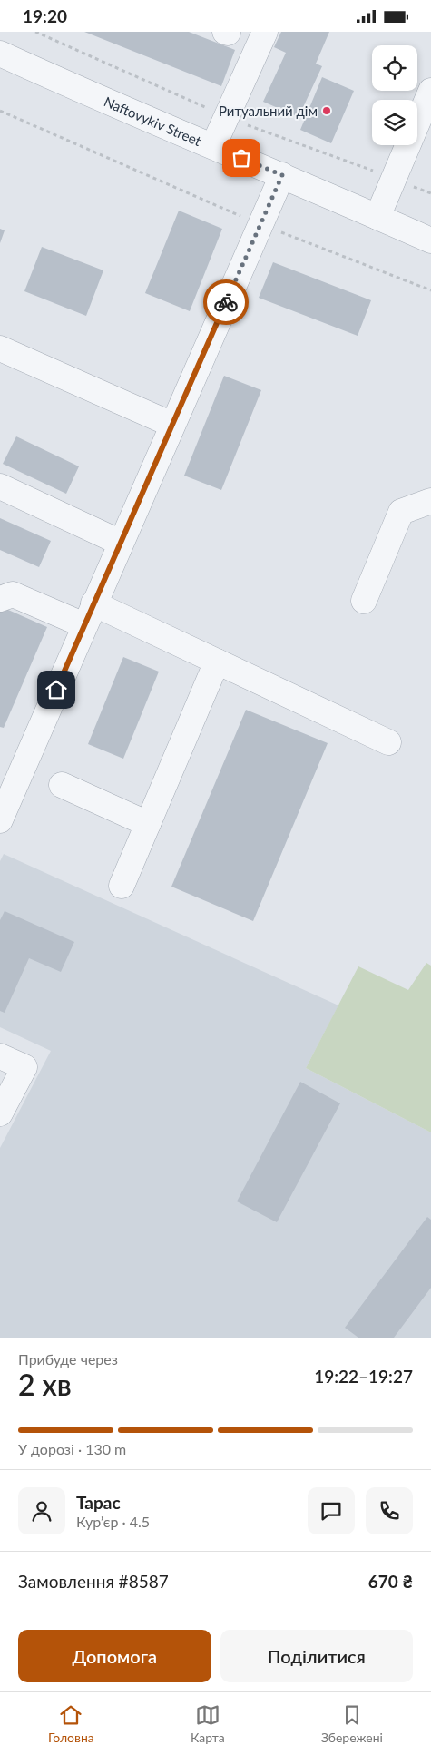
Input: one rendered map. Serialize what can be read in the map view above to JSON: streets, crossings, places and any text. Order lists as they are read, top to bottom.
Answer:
{
  "streets": {
    "street": ["Naftovykiv Street"]
  },
  "places": ["Ритуальний дім"],
  "page": {
    "status": "19:20",
    "heading": ["2 хв", "Прибуде через", "19:22–19:27"],
    "panel": [
      "Тарас",
      "Кур’єр · 4.5",
      "Замовлення #8587",
      "670 ₴"
    ],
    "bar": "У дорозі · 130 m",
    "buttons": ["Допомога", "Поділитися"],
    "tabs": ["Головна", "Карта", "Збережені"]
  }
}
